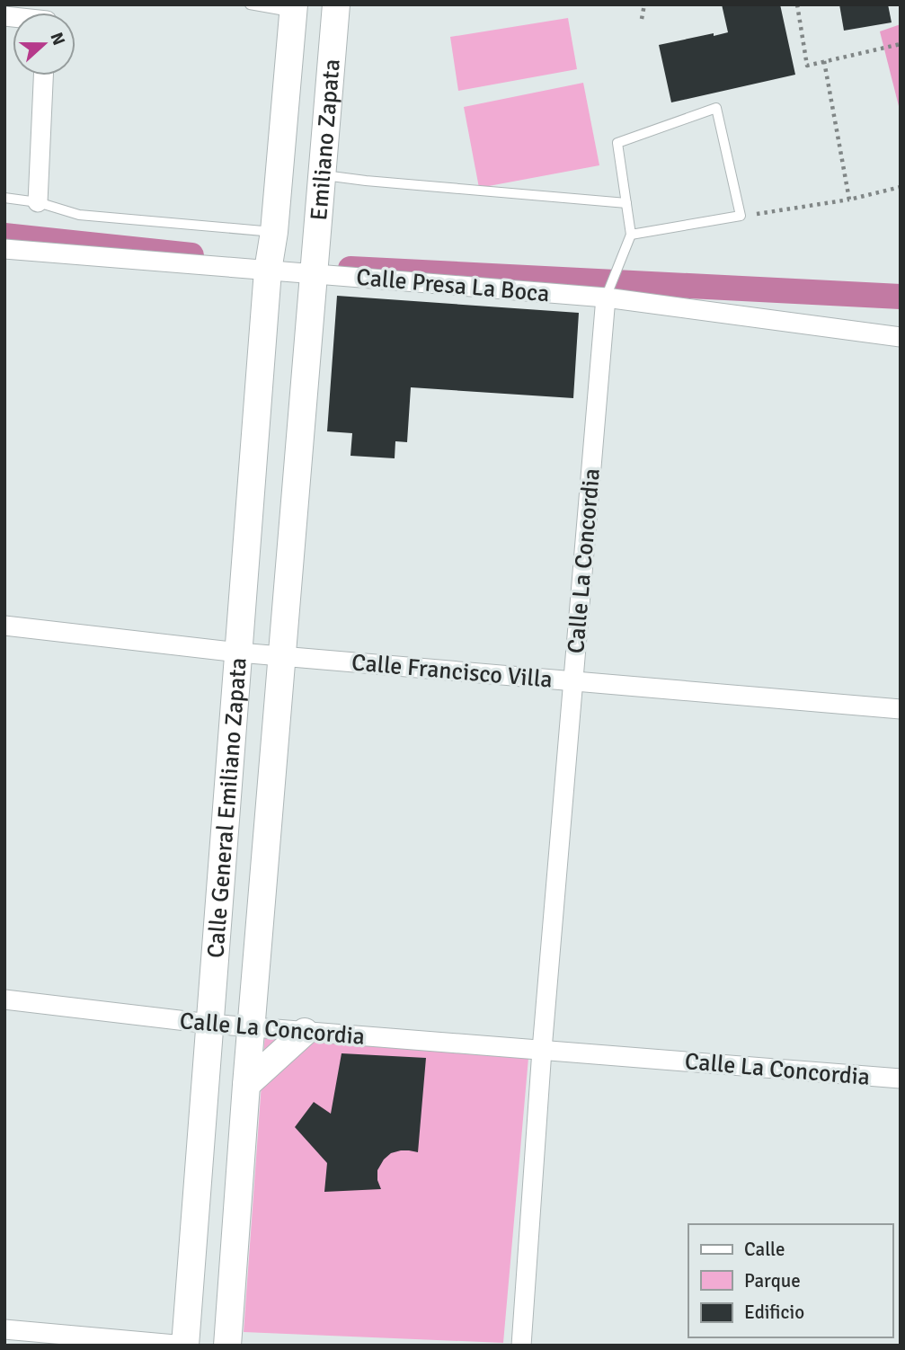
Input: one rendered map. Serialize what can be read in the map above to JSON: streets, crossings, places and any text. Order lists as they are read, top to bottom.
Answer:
{
  "streets": {
    "street": [
      "Emiliano Zapata",
      "Calle Presa La Boca",
      "Calle La Concordia",
      "Calle Francisco Villa",
      "Calle General Emiliano Zapata"
    ]
  },
  "crossings": [
    ["Emiliano Zapata", "Calle Presa La Boca"],
    ["Emiliano Zapata", "Calle General Emiliano Zapata"],
    ["Calle Presa La Boca", "Calle La Concordia"],
    ["Calle Presa La Boca", "Calle General Emiliano Zapata"],
    ["Calle La Concordia", "Calle Francisco Villa"],
    ["Calle La Concordia", "Calle General Emiliano Zapata"],
    ["Calle Francisco Villa", "Calle General Emiliano Zapata"]
  ],
  "legend": ["Calle", "Parque", "Edificio"],
  "north": "right"
}
